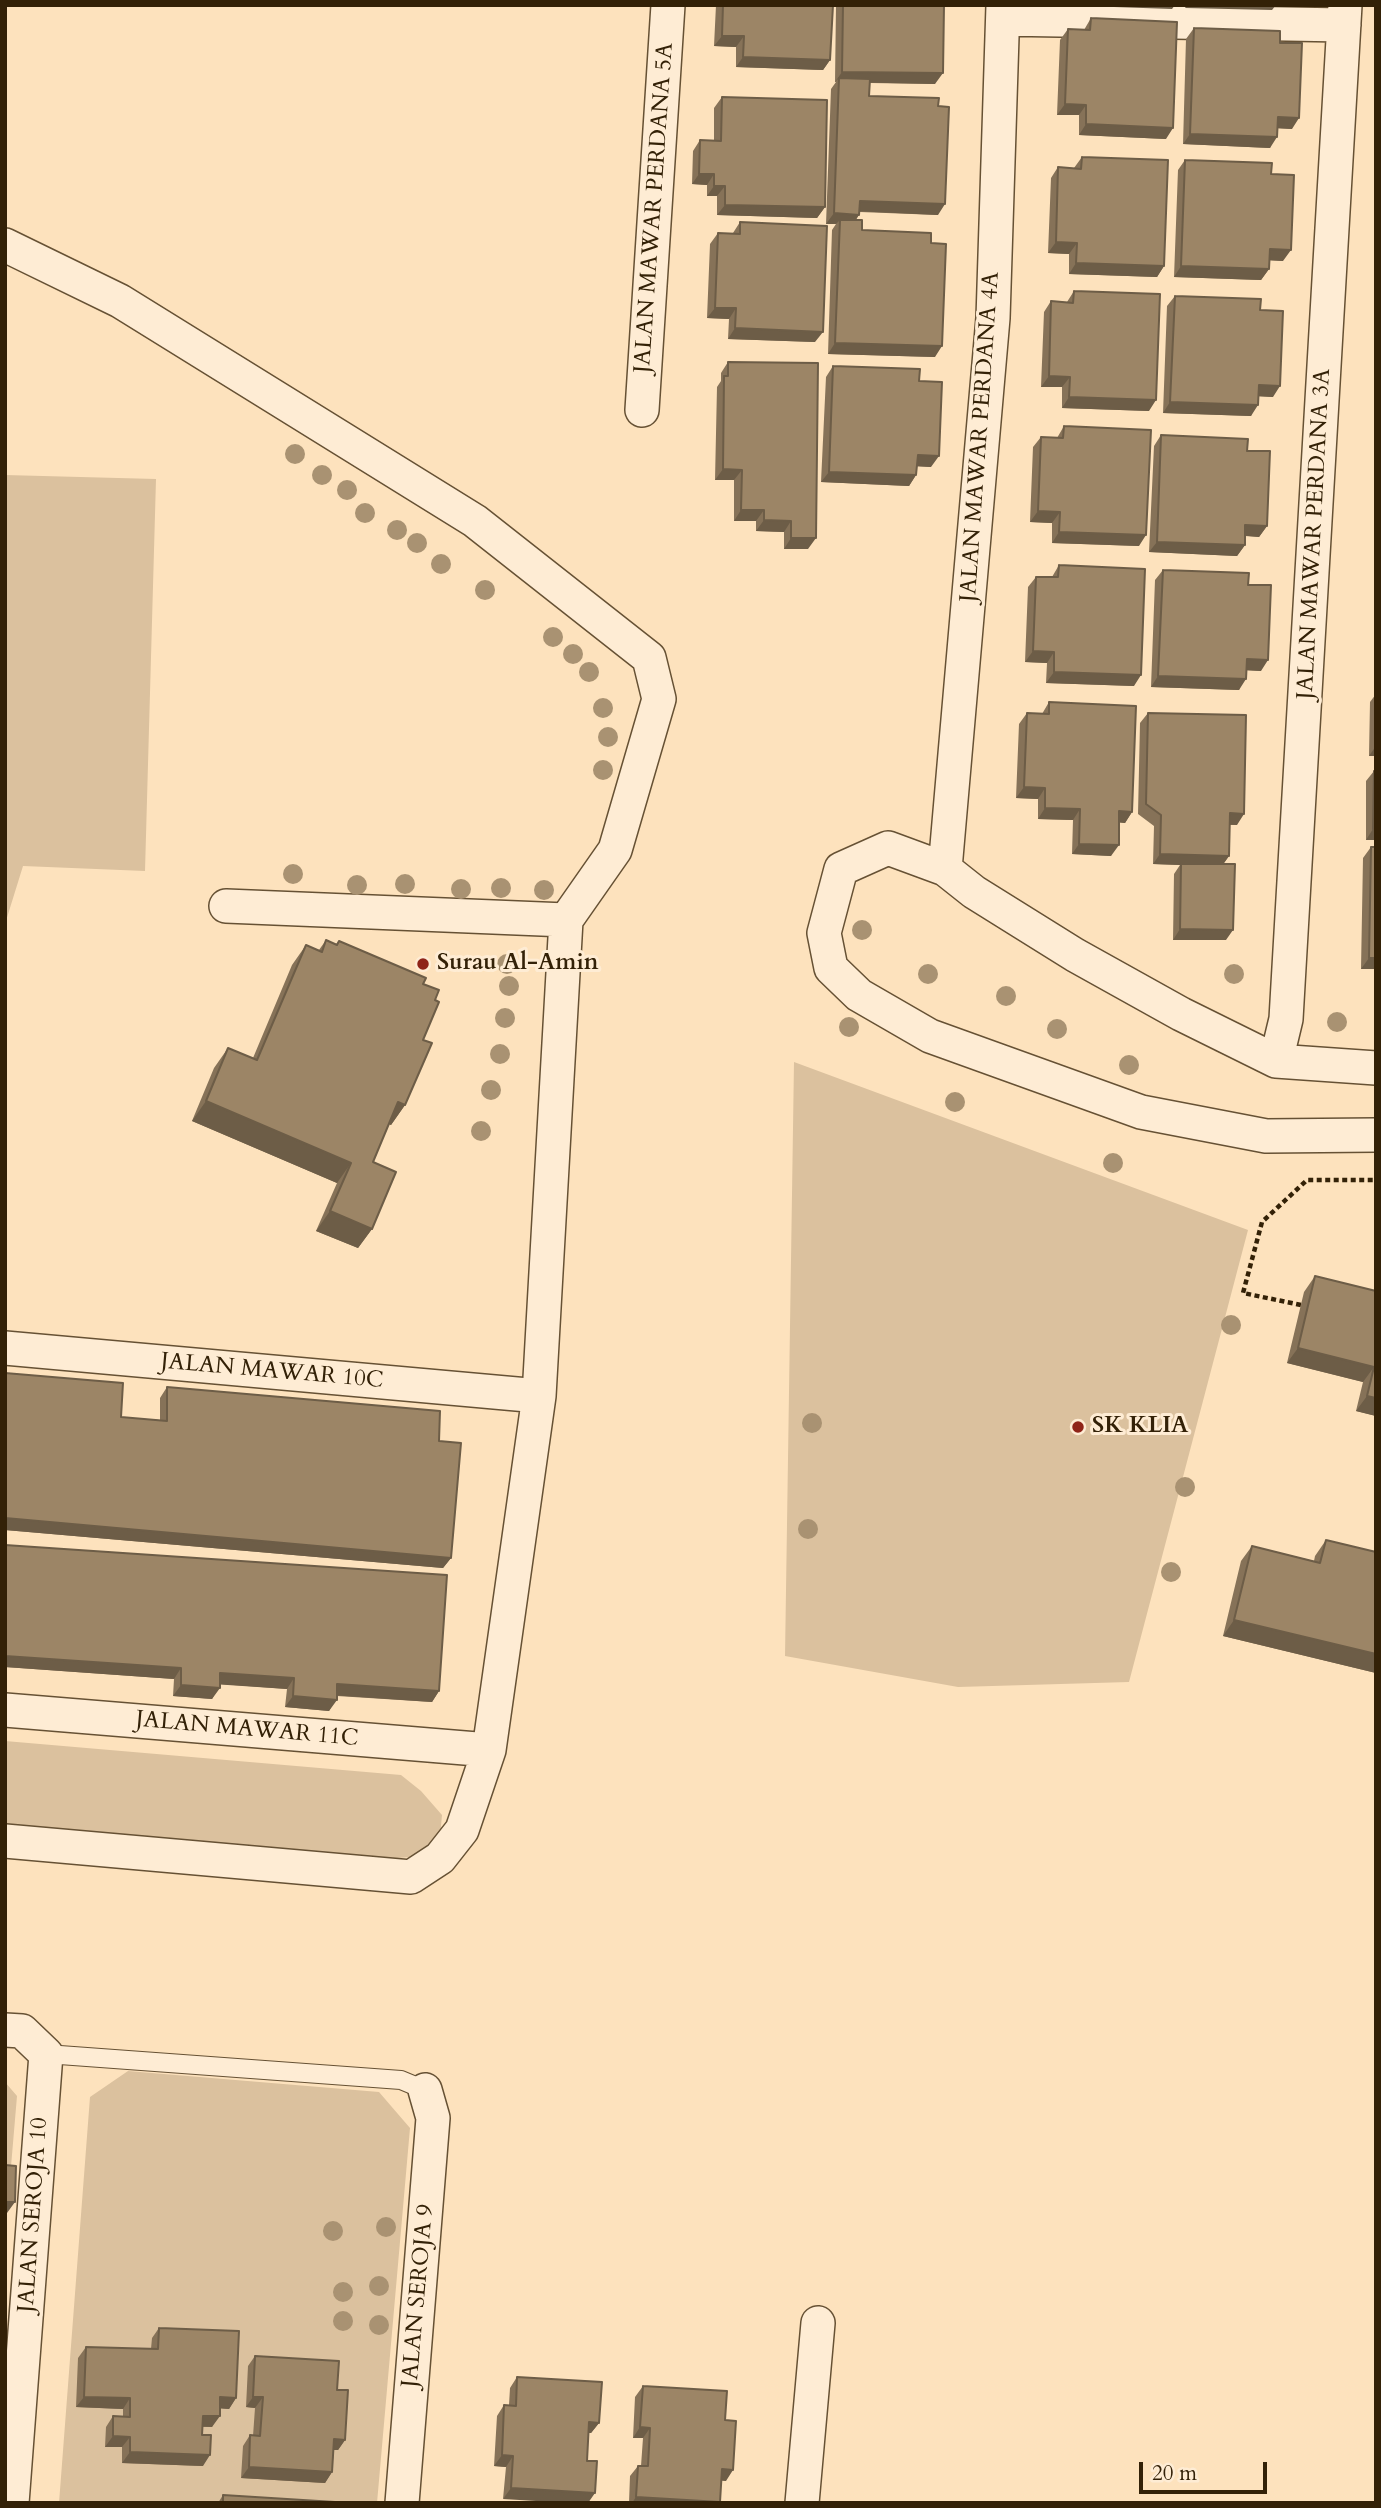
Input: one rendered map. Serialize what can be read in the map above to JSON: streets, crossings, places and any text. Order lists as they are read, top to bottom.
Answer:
{
  "streets": {
    "street": [
      "JALAN MAWAR PERDANA 5A",
      "JALAN MAWAR PERDANA 4A",
      "JALAN MAWAR PERDANA 3A",
      "JALAN MAWAR 10C",
      "JALAN MAWAR 11C",
      "JALAN SEROJA 10",
      "JALAN SEROJA 9"
    ]
  },
  "places": ["Surau Al-Amin", "SK KLIA"],
  "scale_bar": "20 m"
}
